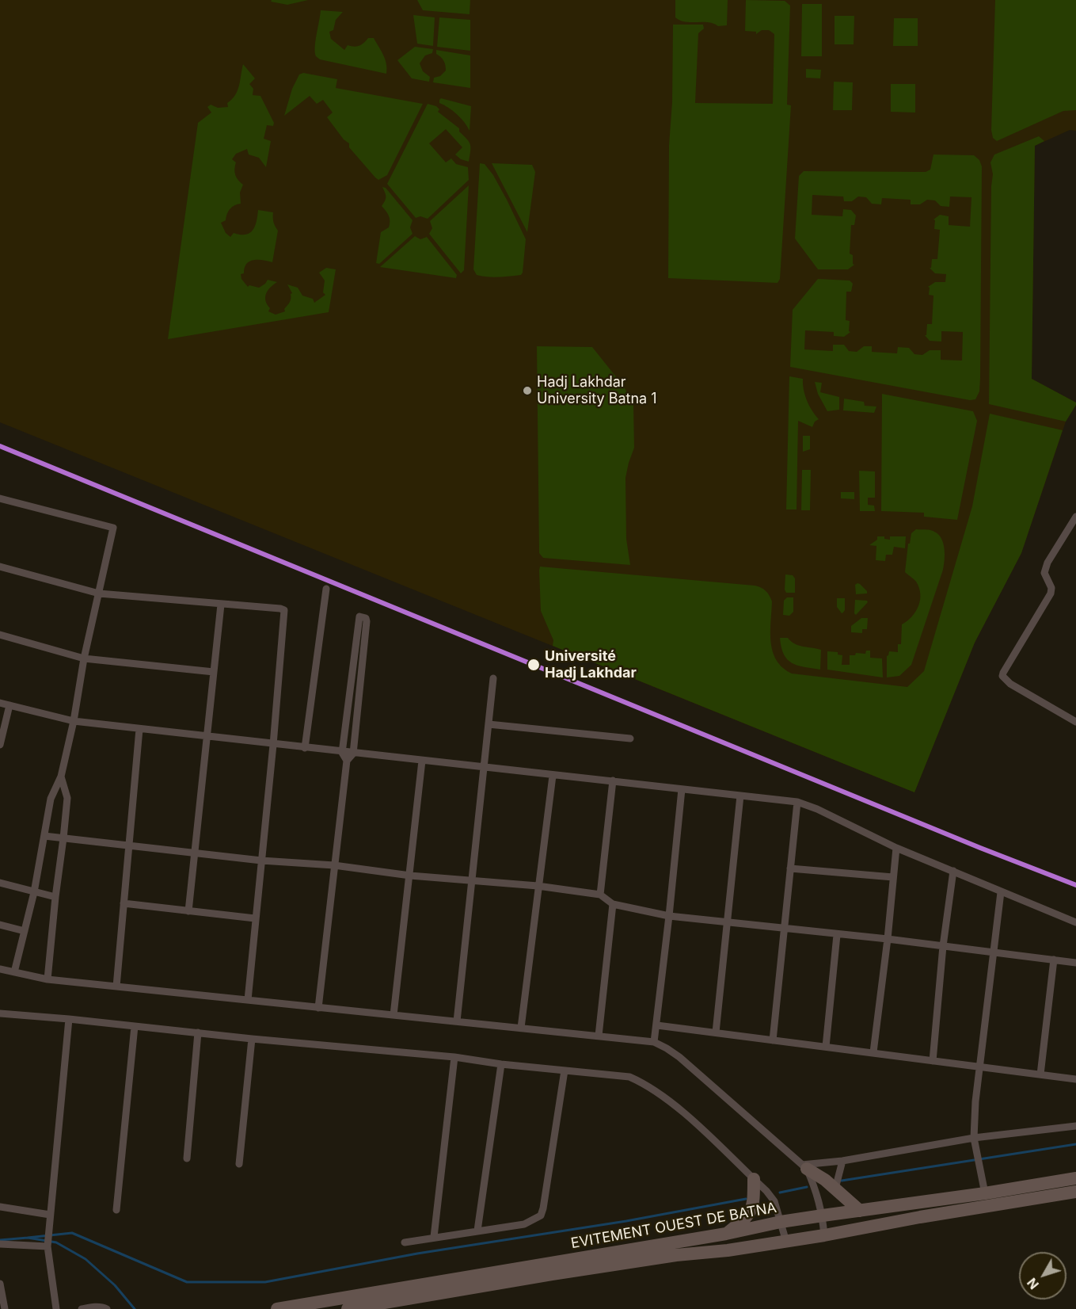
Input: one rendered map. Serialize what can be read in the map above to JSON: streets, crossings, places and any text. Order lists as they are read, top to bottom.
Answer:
{
  "streets": {
    "highway": ["EVITEMENT OUEST DE BATNA"]
  },
  "places": ["Hadj Lakhdar University Batna 1", "Université Hadj Lakhdar"],
  "north": "bottom left"
}
